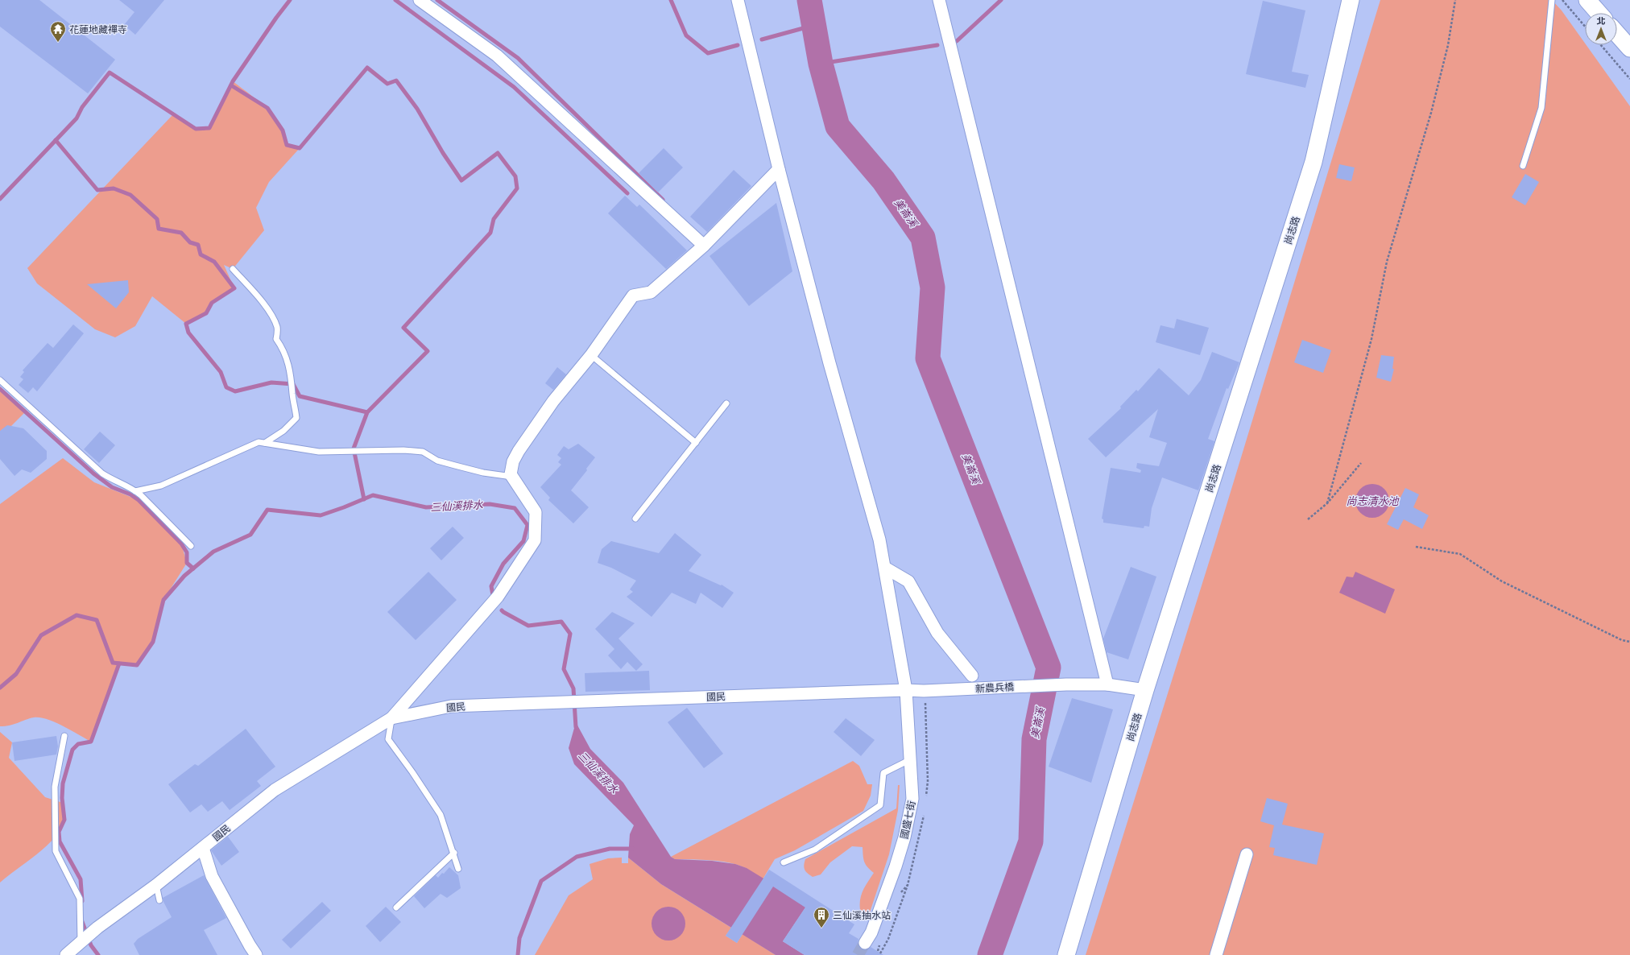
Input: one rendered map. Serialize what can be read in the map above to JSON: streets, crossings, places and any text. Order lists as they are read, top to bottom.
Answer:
{
  "streets": {
    "street": [
      "尚志路",
      "新農兵橋",
      "國民",
      "國盛七街"
    ]
  },
  "crossings": [
    ["尚志路", "新農兵橋"],
    ["新農兵橋", "國民"],
    ["國民", "國盛七街"]
  ],
  "water": ["美崙溪", "尚志清水池", "三仙溪排水"],
  "places": {
    "temple": ["花蓮地藏禪寺"],
    "building": ["三仙溪抽水站"]
  },
  "north": "top"
}
